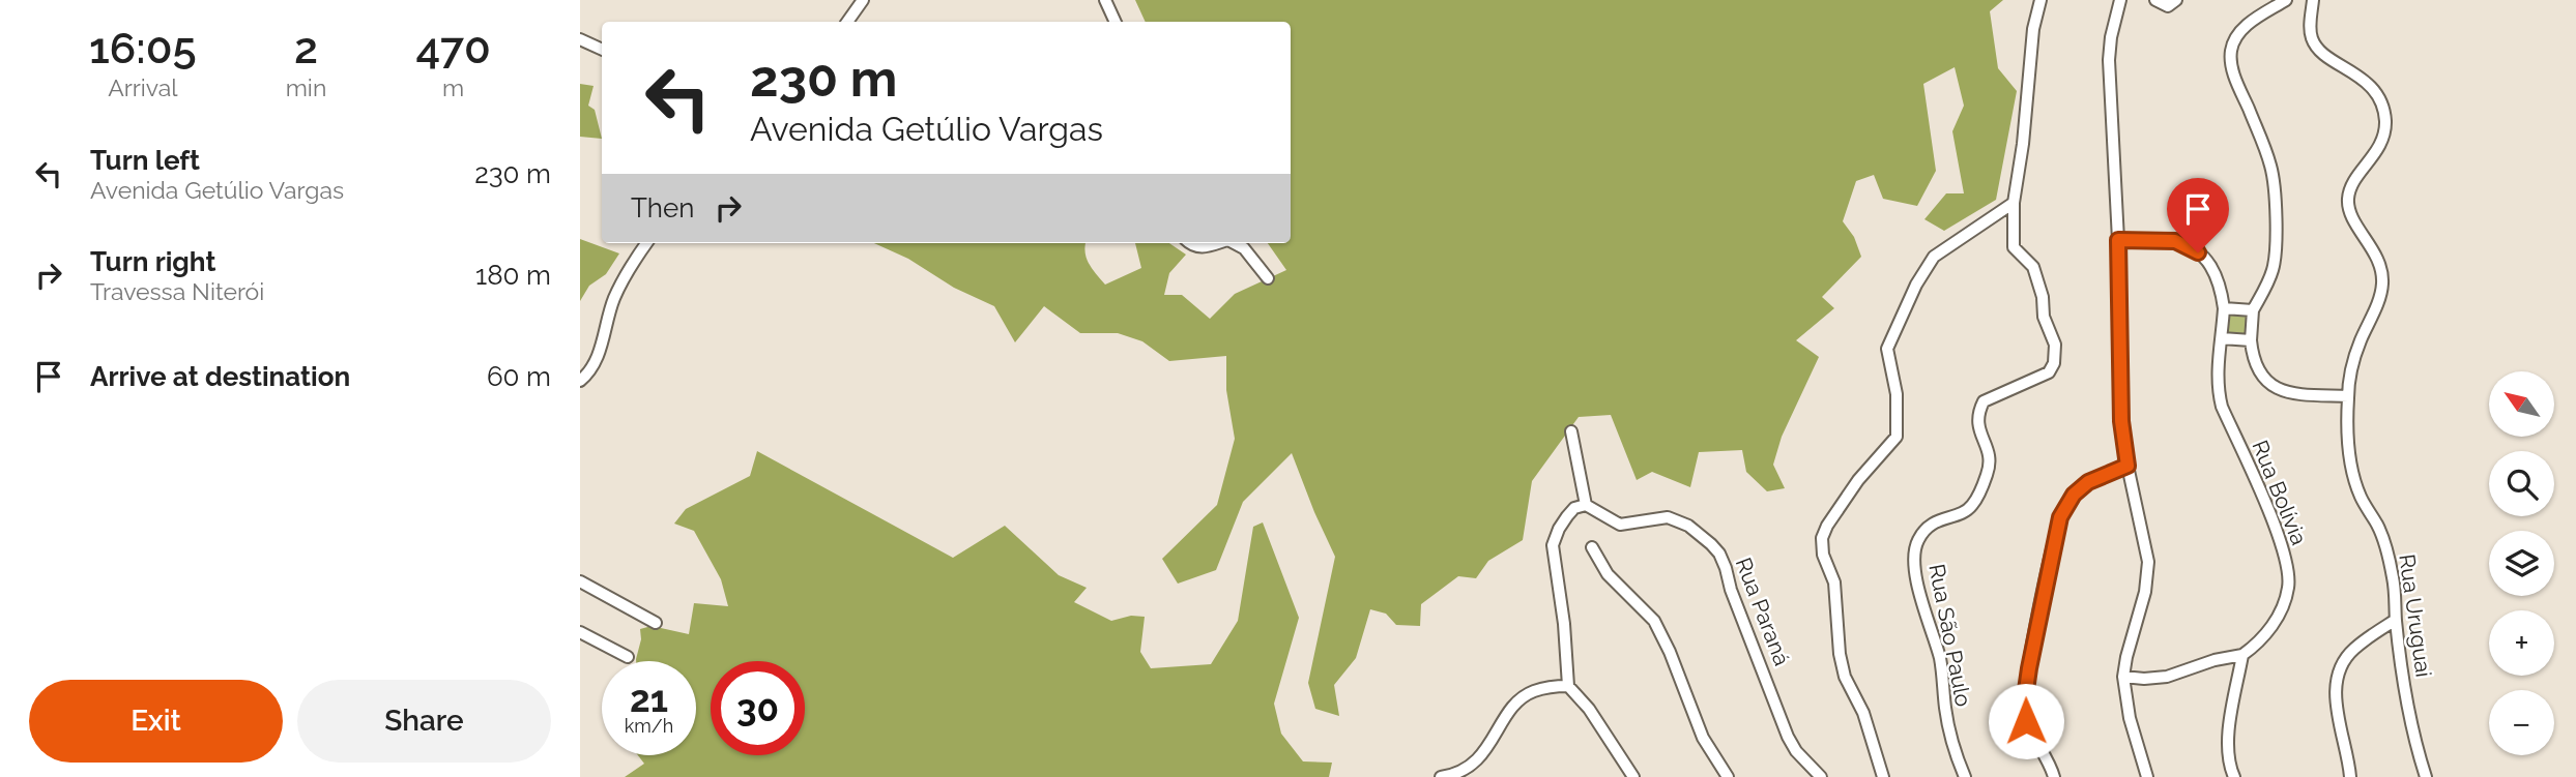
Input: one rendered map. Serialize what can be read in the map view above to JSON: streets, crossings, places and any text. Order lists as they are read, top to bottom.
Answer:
{
  "streets": {
    "street": [
      "Rua Bolívia",
      "Rua Paraná",
      "Rua Uruguai",
      "Rua São Paulo"
    ]
  },
  "north": "top left",
  "page": {
    "eta": [
      "16:05",
      "Arrival",
      "2",
      "min",
      "470",
      "m"
    ],
    "turn": ["230 m", "Avenida Getúlio Vargas"],
    "list": [
      {
        "name": "Turn left",
        "note": "Avenida Getúlio Vargas",
        "value": "230 m"
      },
      {
        "name": "Turn right",
        "note": "Travessa Niterói",
        "value": "180 m"
      },
      {
        "name": "Arrive at destination",
        "value": "60 m"
      }
    ],
    "then": "Then",
    "map_buttons": ["+", "−"],
    "speed": "21 km/h",
    "limit": "30",
    "buttons": ["Exit", "Share"]
  }
}
